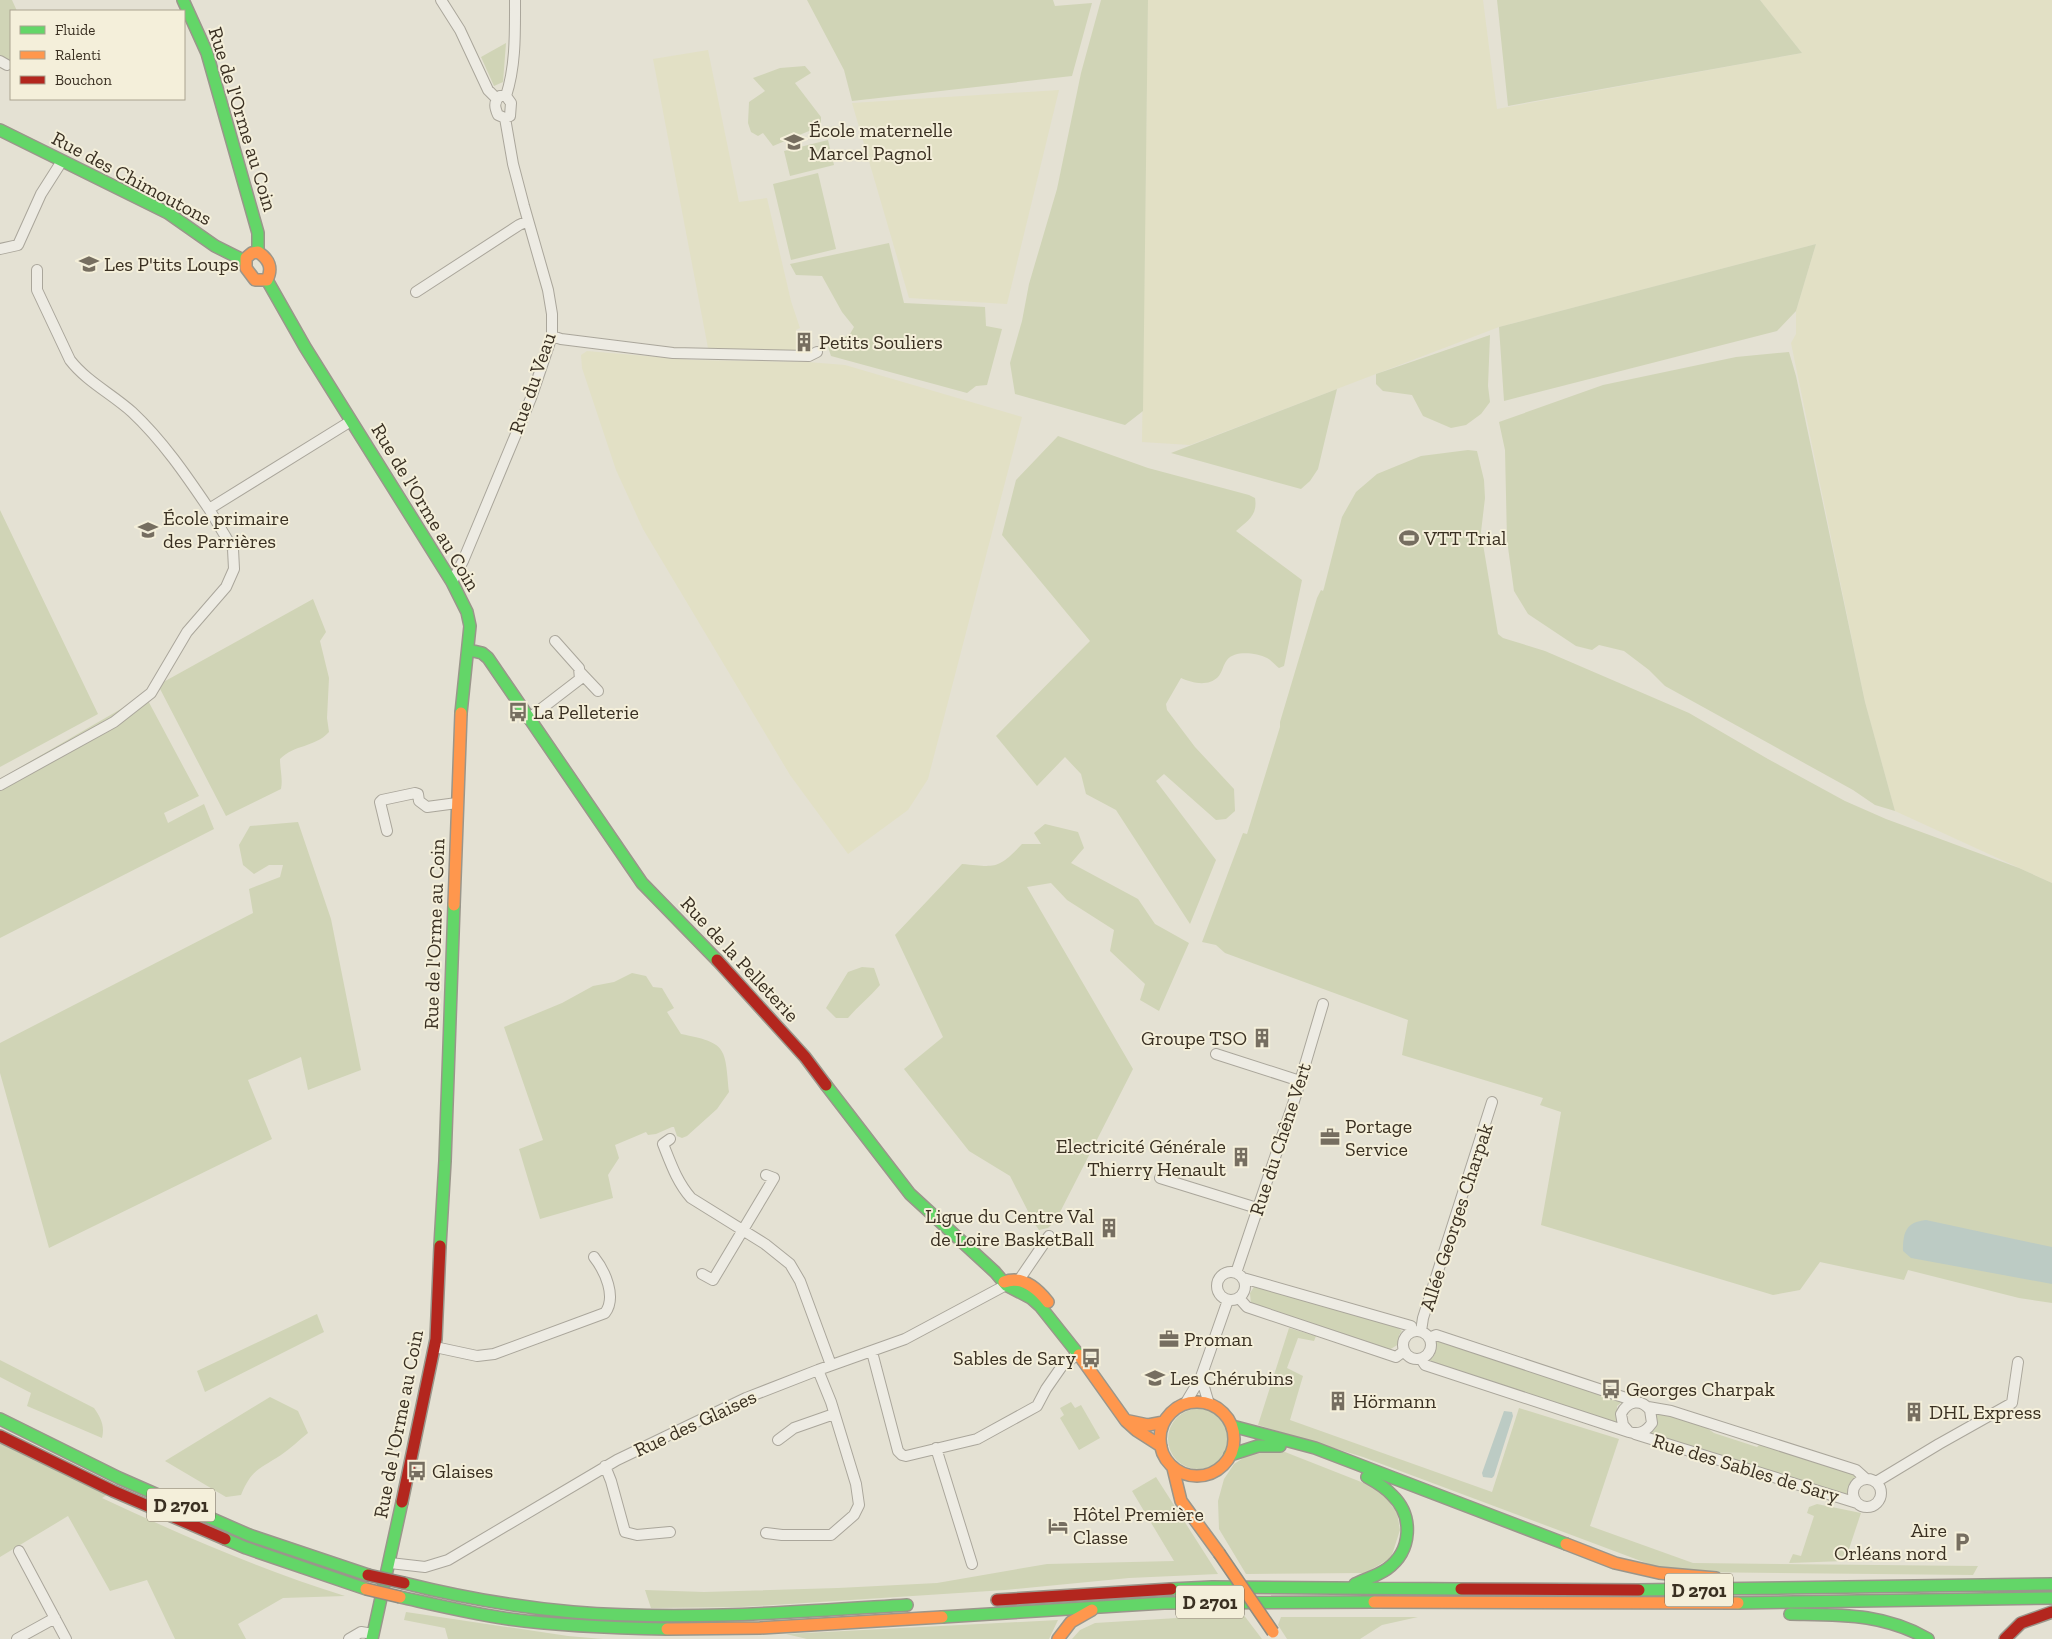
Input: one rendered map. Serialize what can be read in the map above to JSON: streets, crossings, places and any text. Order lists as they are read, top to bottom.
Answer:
{
  "streets": {
    "main road": [
      "Rue de l'Orme au Coin",
      "Rue des Chimoutons",
      "Rue de la Pelleterie",
      "D 2701"
    ],
    "street": [
      "Rue du Veau",
      "Rue du Chêne Vert",
      "Allée Georges Charpak",
      "Rue des Glaises",
      "Rue des Sables de Sary"
    ]
  },
  "crossings": [
    ["Rue de l'Orme au Coin", "Rue des Chimoutons"],
    ["Rue de l'Orme au Coin", "Rue du Veau"],
    ["Rue de l'Orme au Coin", "Rue de la Pelleterie"],
    ["Rue de l'Orme au Coin", "Rue des Glaises"],
    ["Rue de la Pelleterie", "Rue des Glaises"],
    ["Rue du Chêne Vert", "Rue des Sables de Sary"],
    ["Allée Georges Charpak", "Rue des Sables de Sary"]
  ],
  "places": {
    "school or university": [
      "École maternelle Marcel Pagnol",
      "Les P'tits Loups",
      "École primaire des Parrières",
      "Les Chérubins"
    ],
    "building": [
      "Petits Souliers",
      "Groupe TSO",
      "Electricité Générale Thierry Henault",
      "Ligue du Centre Val de Loire BasketBall",
      "Hörmann",
      "DHL Express"
    ],
    "sports": ["VTT Trial"],
    "bus stop": [
      "La Pelleterie",
      "Sables de Sary",
      "Georges Charpak",
      "Glaises"
    ],
    "office": ["Portage Service", "Proman"],
    "hotel": ["Hôtel Première Classe"],
    "parking": ["Aire Orléans nord"]
  },
  "legend": ["Fluide", "Ralenti", "Bouchon"]
}
